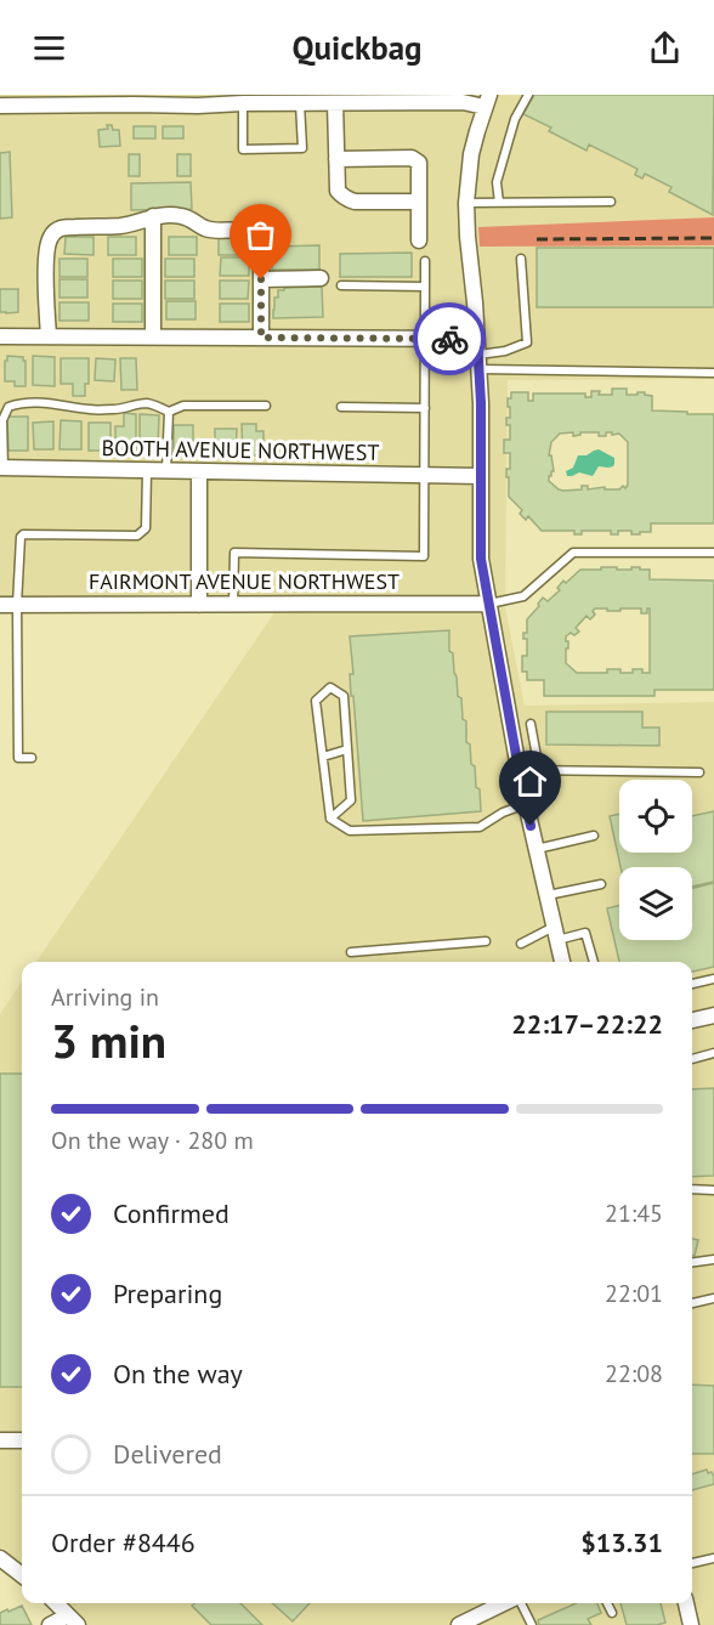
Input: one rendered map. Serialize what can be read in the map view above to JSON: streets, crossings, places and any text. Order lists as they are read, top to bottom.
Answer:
{
  "streets": {
    "street": ["BOOTH AVENUE NORTHWEST", "FAIRMONT AVENUE NORTHWEST"]
  },
  "page": {
    "header": "Quickbag",
    "heading": ["3 min", "Arriving in", "22:17–22:22"],
    "panel": ["Order #8446", "$13.31"],
    "bar": "On the way · 280 m",
    "list": [
      ["Confirmed", "21:45"],
      ["Preparing", "22:01"],
      ["On the way", "22:08"],
      "Delivered"
    ]
  }
}
